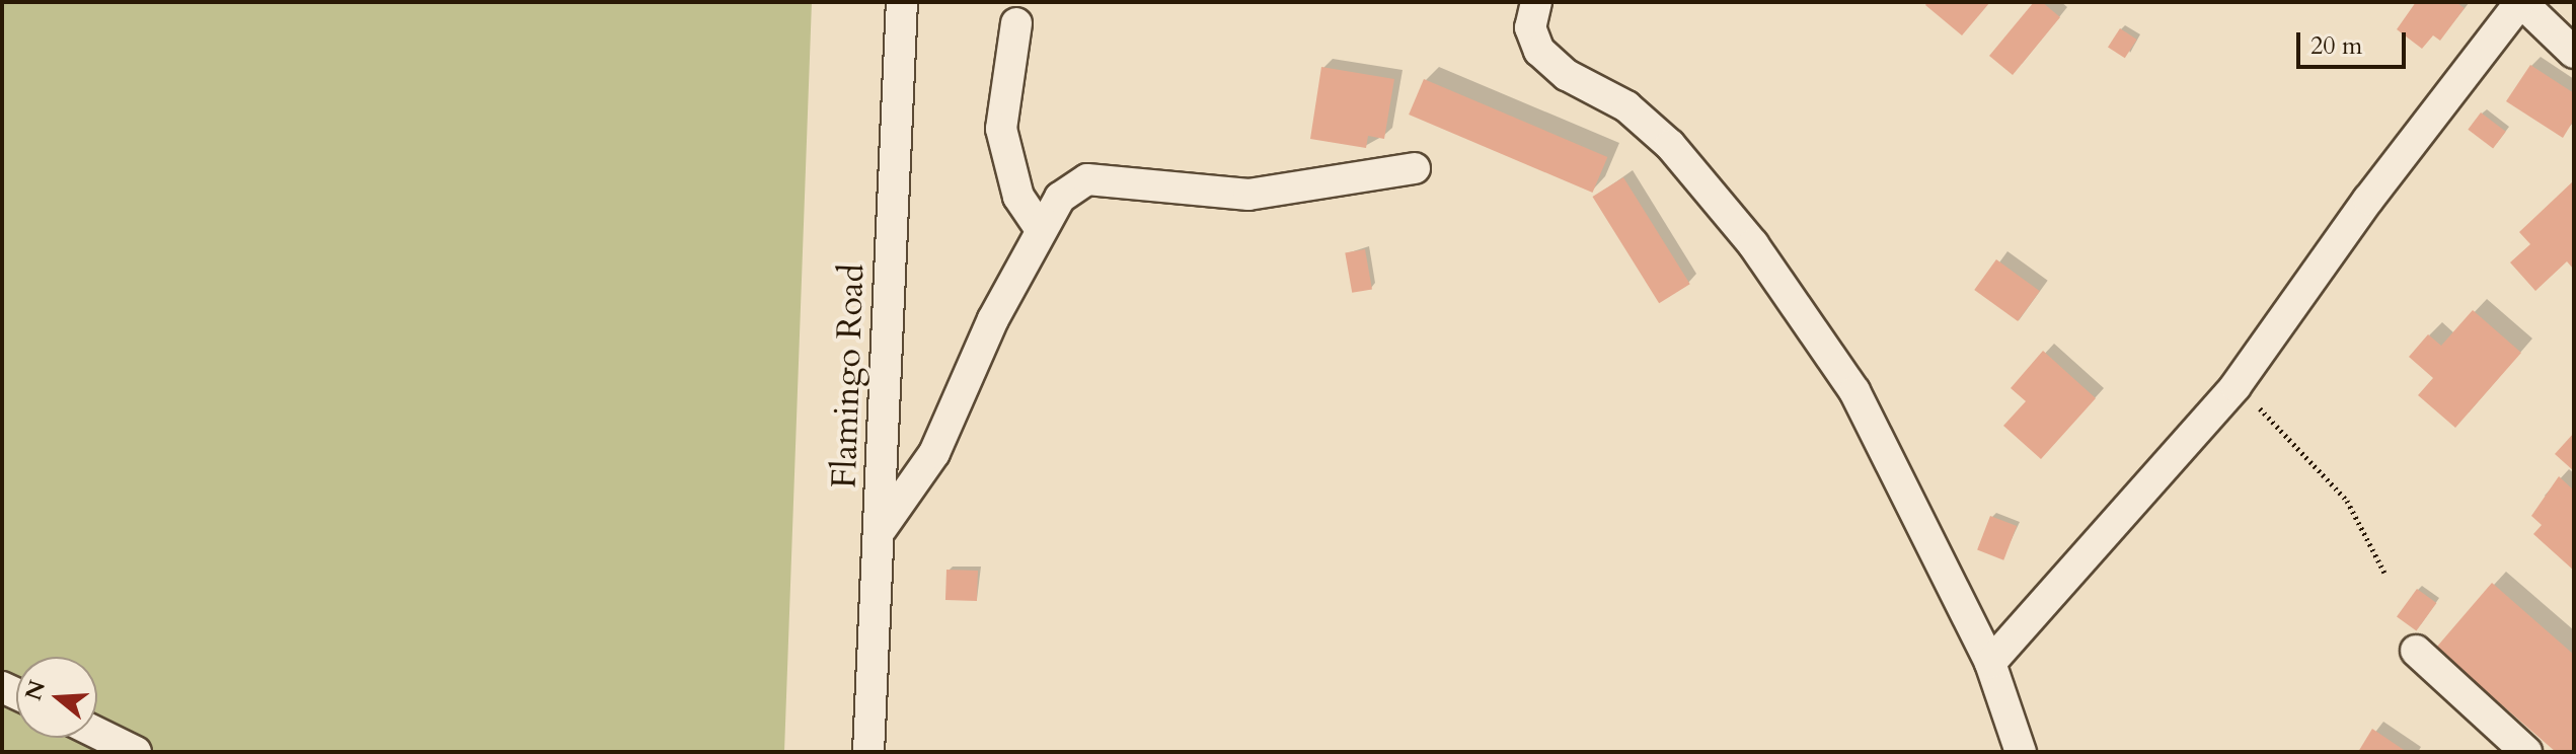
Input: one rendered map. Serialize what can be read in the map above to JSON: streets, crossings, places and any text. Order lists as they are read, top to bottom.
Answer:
{
  "streets": {
    "street": ["Flamingo Road"]
  },
  "scale_bar": "20 m",
  "north": "left"
}
